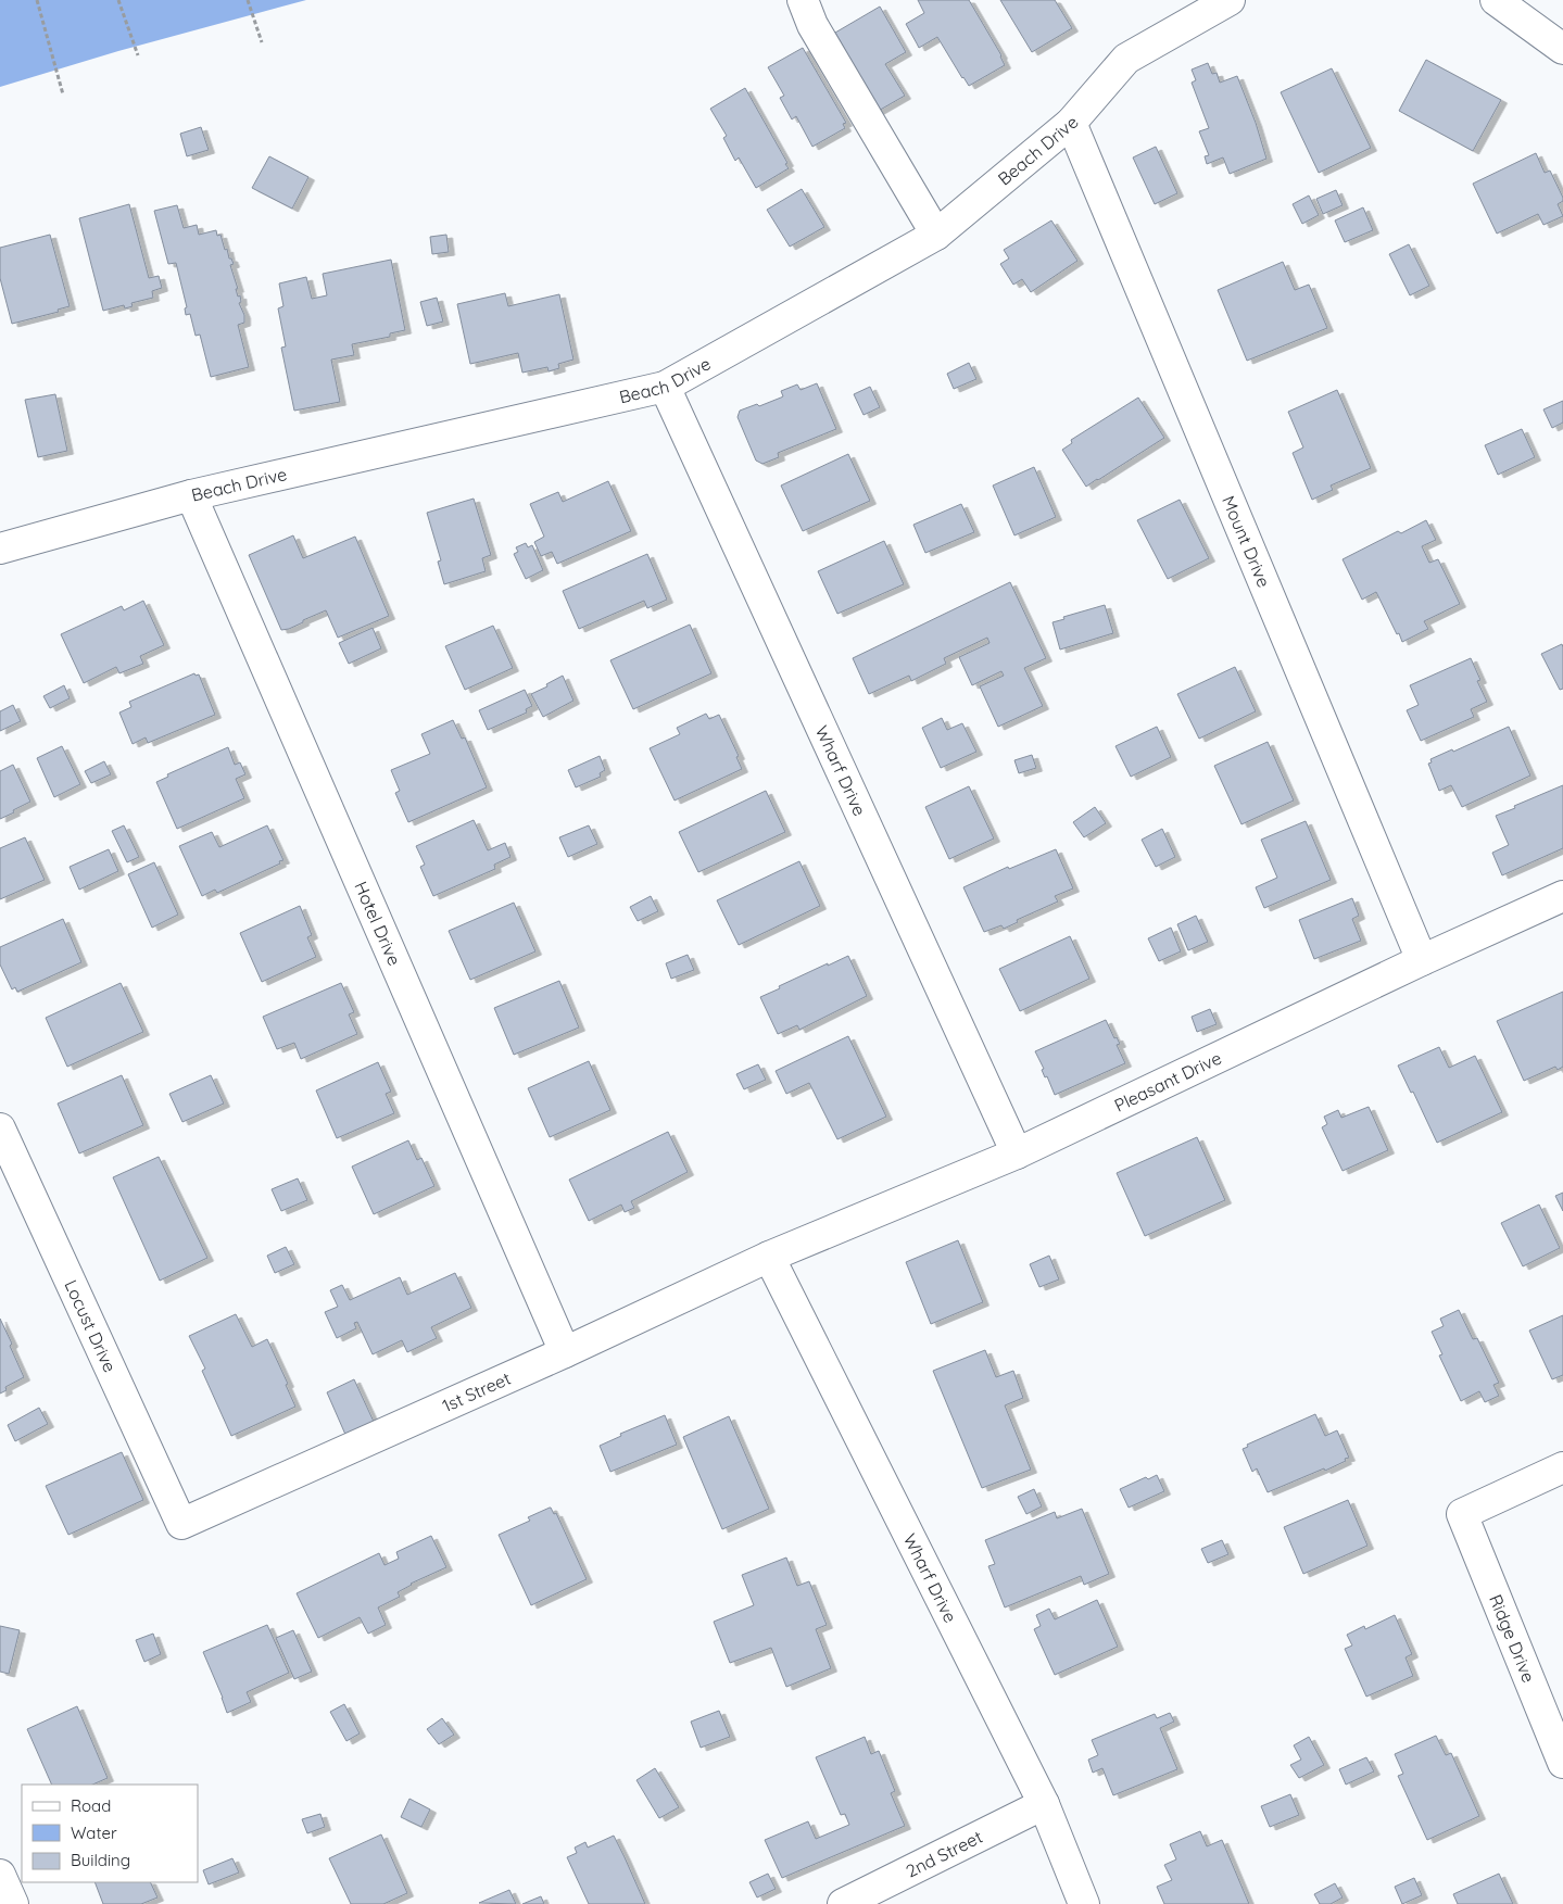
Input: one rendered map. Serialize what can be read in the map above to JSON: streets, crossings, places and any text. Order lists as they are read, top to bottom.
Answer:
{
  "streets": {
    "street": [
      "Beach Drive",
      "Mount Drive",
      "Wharf Drive",
      "Hotel Drive",
      "Pleasant Drive",
      "Locust Drive",
      "1st Street",
      "Ridge Drive",
      "2nd Street"
    ]
  },
  "crossings": [
    ["Beach Drive", "Mount Drive"],
    ["Beach Drive", "Wharf Drive"],
    ["Beach Drive", "Hotel Drive"],
    ["Mount Drive", "Pleasant Drive"],
    ["Wharf Drive", "Pleasant Drive"],
    ["Wharf Drive", "1st Street"],
    ["Wharf Drive", "2nd Street"],
    ["Hotel Drive", "1st Street"],
    ["Pleasant Drive", "1st Street"],
    ["Locust Drive", "1st Street"]
  ],
  "legend": ["Road", "Water", "Building"]
}
